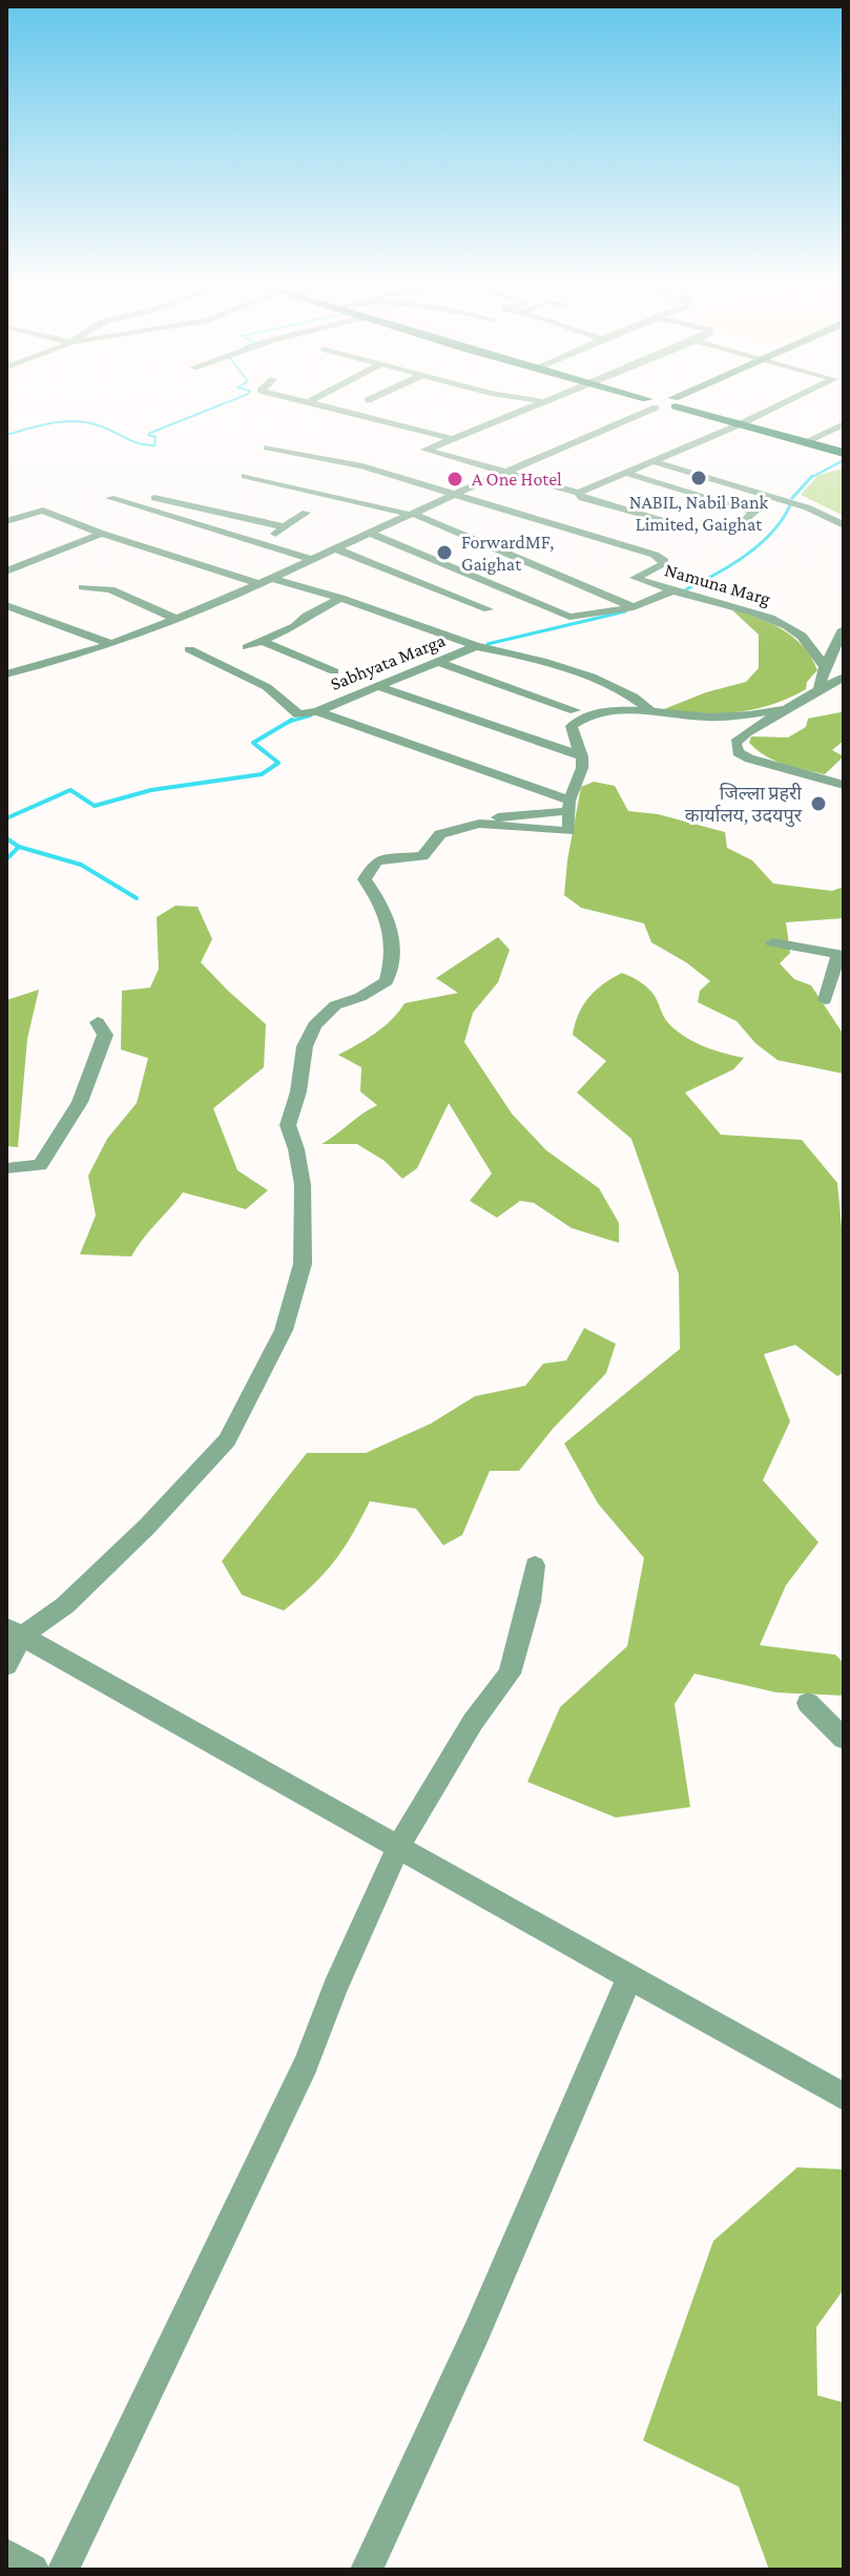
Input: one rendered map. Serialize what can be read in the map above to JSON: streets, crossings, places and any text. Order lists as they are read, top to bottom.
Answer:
{
  "streets": {
    "street": ["Namuna Marg", "Sabhyata Marga"]
  },
  "places": [
    "NABIL, Nabil Bank Limited, Gaighat",
    "A One Hotel",
    "ForwardMF, Gaighat",
    "जिल्ला प्रहरी कार्यालय, उदयपुर"
  ]
}
